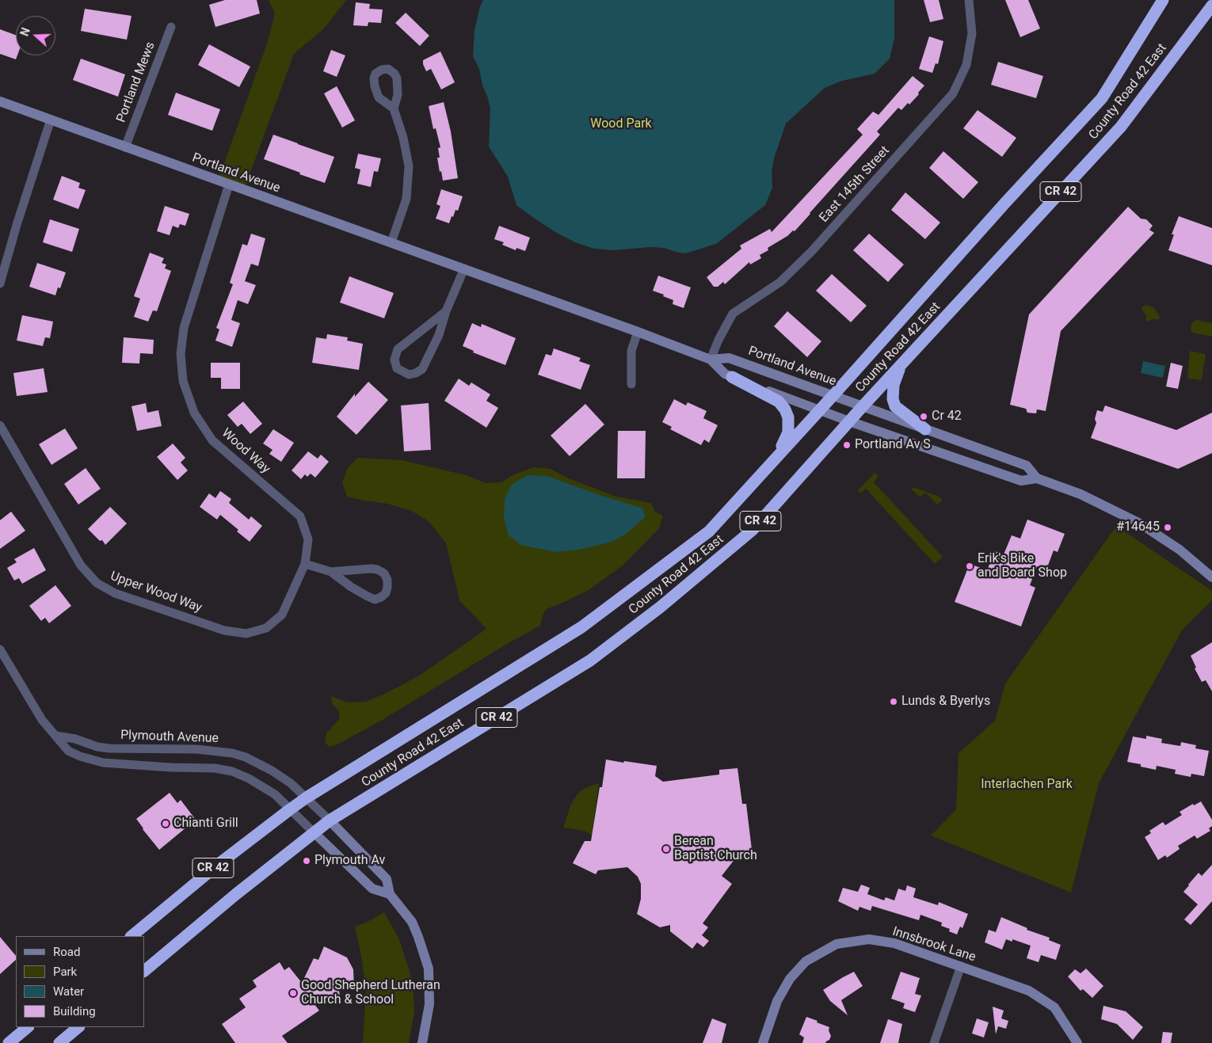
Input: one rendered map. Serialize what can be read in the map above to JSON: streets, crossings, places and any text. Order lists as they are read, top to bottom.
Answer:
{
  "streets": {
    "highway": ["County Road 42 East", "CR 42"],
    "street": [
      "Portland Mews",
      "Portland Avenue",
      "East 145th Street",
      "Wood Way",
      "Upper Wood Way",
      "Plymouth Avenue",
      "Innsbrook Lane"
    ]
  },
  "crossings": [
    ["Portland Mews", "Portland Avenue"],
    ["County Road 42 East", "Portland Avenue"],
    ["County Road 42 East", "Plymouth Avenue"],
    ["Portland Avenue", "East 145th Street"],
    ["Portland Avenue", "Wood Way"],
    ["Wood Way", "Upper Wood Way"]
  ],
  "parks": ["Wood Park", "Interlachen Park"],
  "places": [
    "Cr 42",
    "Portland Av S",
    "#14645",
    "Erik's Bike and Board Shop",
    "Lunds & Byerlys",
    "Chianti Grill",
    "Berean Baptist Church",
    "Plymouth Av",
    "Good Shepherd Lutheran Church & School"
  ],
  "legend": [
    "Road",
    "Park",
    "Water",
    "Building"
  ],
  "north": "left"
}
